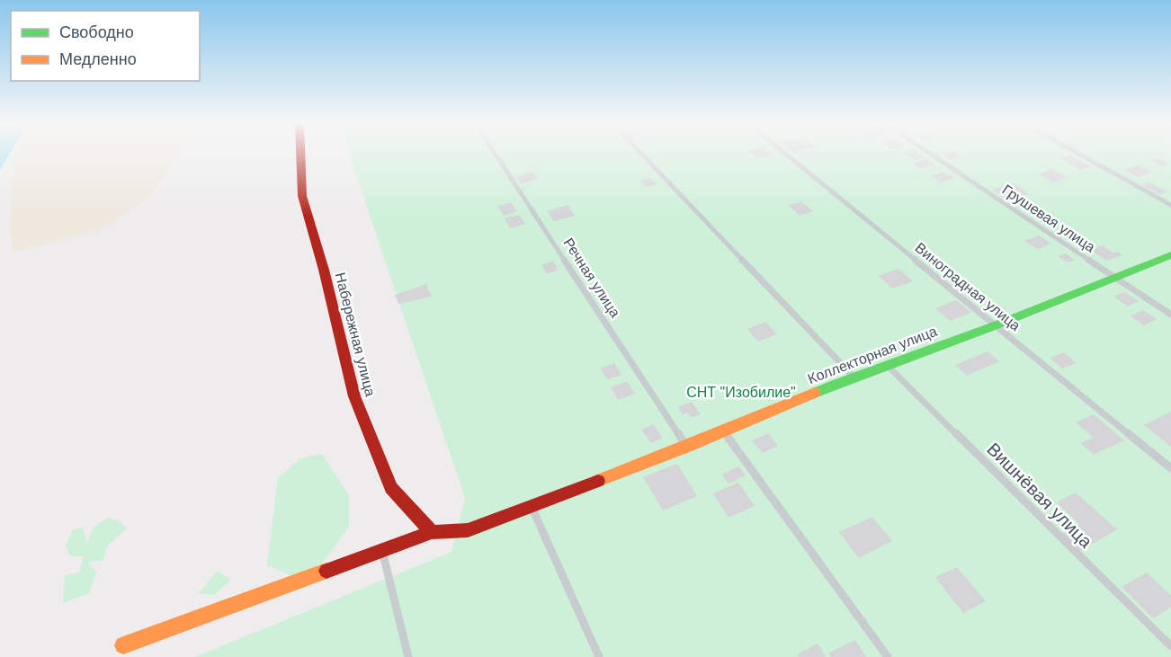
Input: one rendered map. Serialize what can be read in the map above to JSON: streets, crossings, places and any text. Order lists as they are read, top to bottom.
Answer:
{
  "streets": {
    "street": ["Набережная улица", "Коллекторная улица"],
    "lane": [
      "Грушевая улица",
      "Речная улица",
      "Виноградная улица",
      "Вишнёвая улица"
    ]
  },
  "crossings": [
    ["Грушевая улица", "Коллекторная улица"],
    ["Речная улица", "Коллекторная улица"],
    ["Виноградная улица", "Коллекторная улица"],
    ["Набережная улица", "Коллекторная улица"],
    ["Коллекторная улица", "Вишнёвая улица"]
  ],
  "parks": ["СНТ \"Изобилие\""],
  "legend": ["Свободно", "Медленно"]
}
